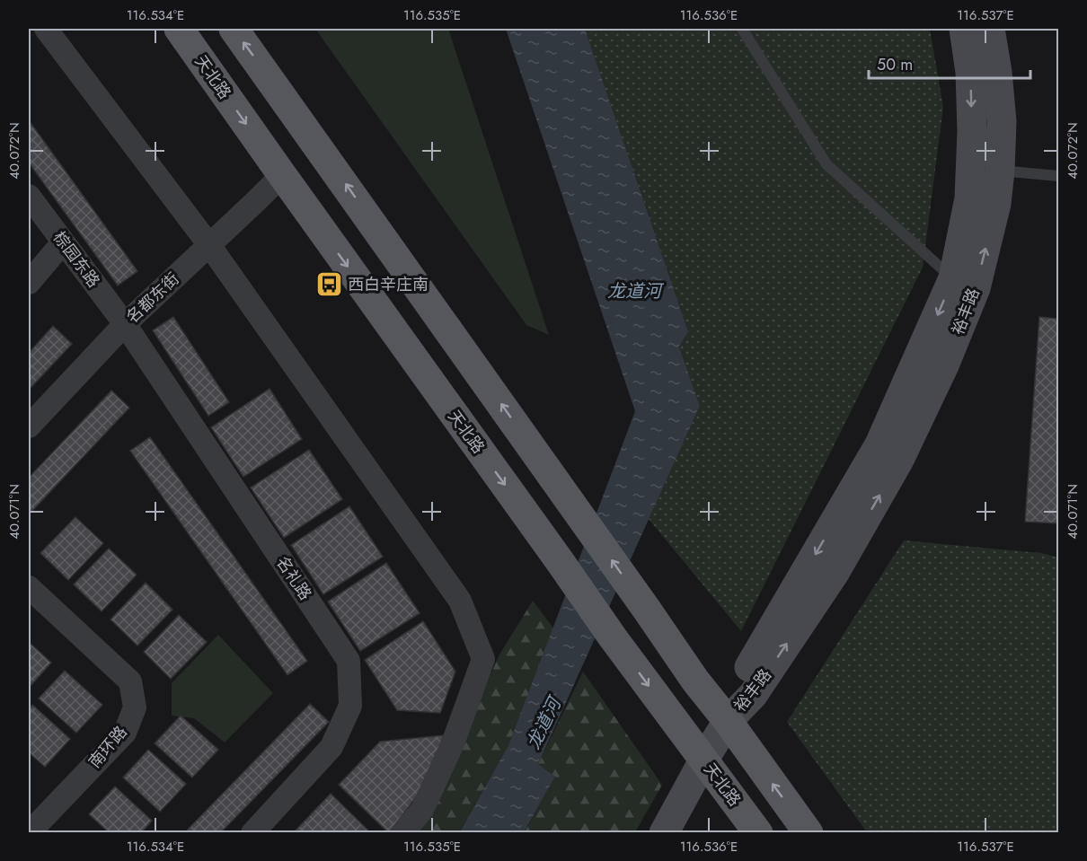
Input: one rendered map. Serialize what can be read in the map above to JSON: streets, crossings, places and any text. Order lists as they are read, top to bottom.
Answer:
{
  "streets": {
    "main road": ["天北路"],
    "street": [
      "棕园东路",
      "名都东街",
      "裕丰路",
      "名礼路",
      "南环路"
    ]
  },
  "crossings": [
    ["天北路", "名都东街"],
    ["棕园东路", "名都东街"],
    ["棕园东路", "名礼路"],
    ["名都东街", "名礼路"]
  ],
  "water": ["龙道河"],
  "places": {
    "bus stop": ["西白辛庄南"]
  },
  "scale_bar": "50 m",
  "coordinates": [
    "116.534°E",
    "116.535°E",
    "116.536°E",
    "116.537°E",
    "40.072°N",
    "40.071°N"
  ]
}
